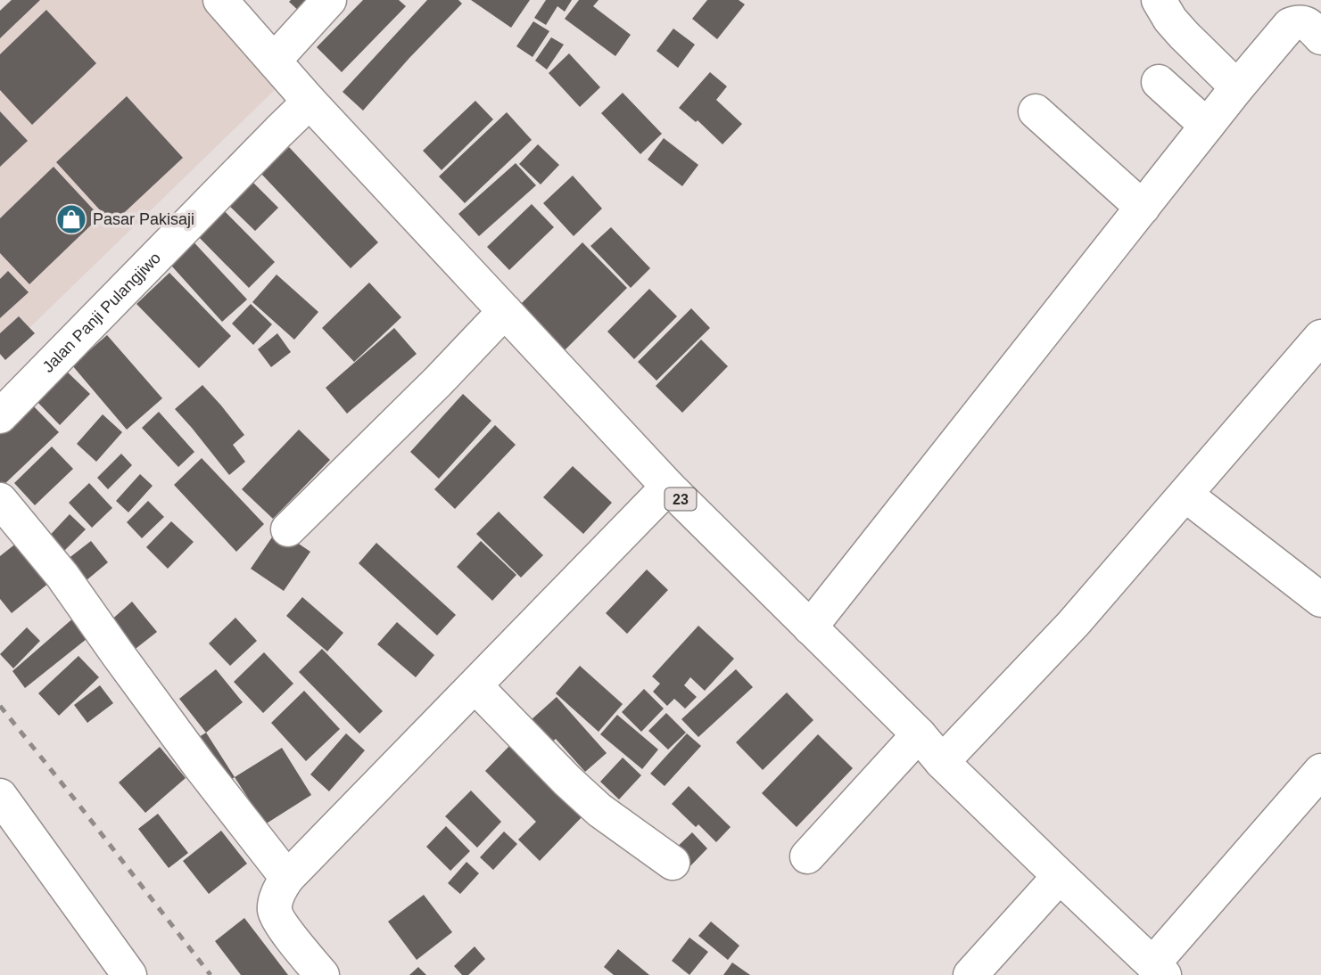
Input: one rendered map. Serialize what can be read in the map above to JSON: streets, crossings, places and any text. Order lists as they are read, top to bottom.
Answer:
{
  "streets": {
    "main road": ["Jalan Panji Pulangjiwo", "23"]
  },
  "crossings": [
    ["Jalan Panji Pulangjiwo", "23"]
  ],
  "places": {
    "shop": ["Pasar Pakisaji"]
  }
}
